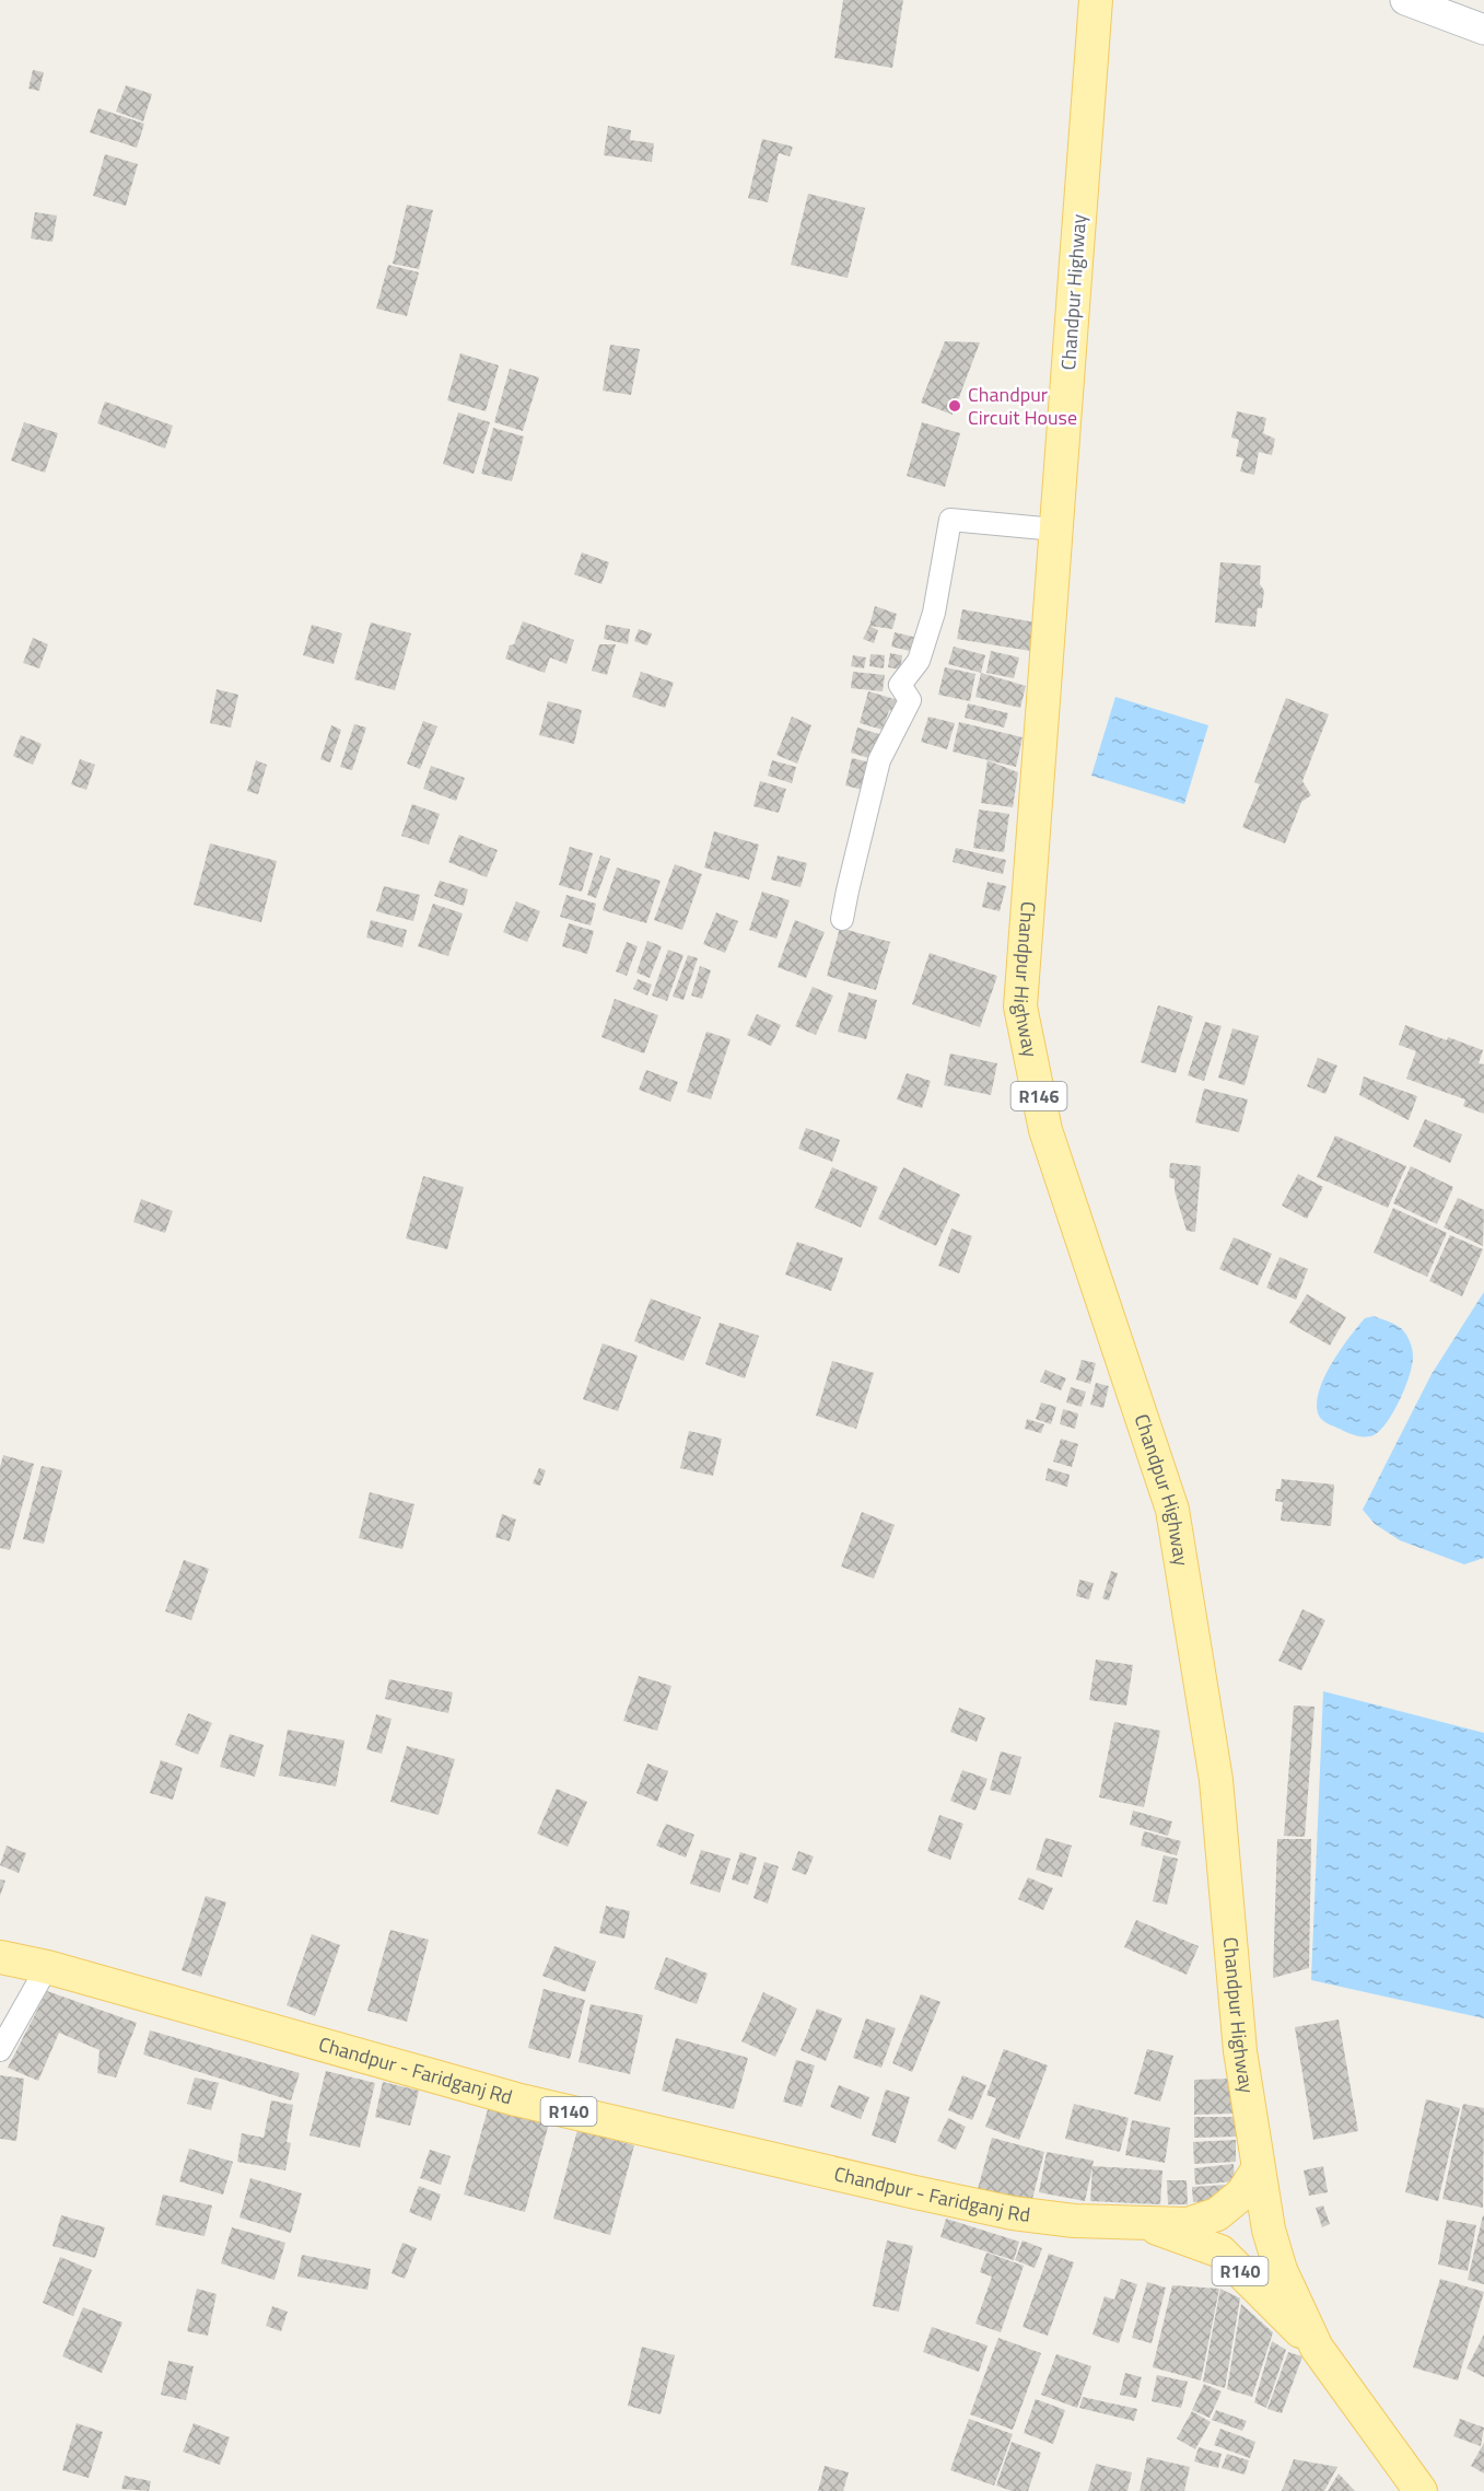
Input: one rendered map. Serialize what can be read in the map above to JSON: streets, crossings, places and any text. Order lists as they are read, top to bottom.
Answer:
{
  "streets": {
    "main road": [
      "Chandpur Highway",
      "R146",
      "Chandpur - Faridganj Rd",
      "R140"
    ]
  },
  "crossings": [
    ["Chandpur Highway", "R140"],
    ["Chandpur - Faridganj Rd", "R140"]
  ],
  "places": ["Chandpur Circuit House"]
}
